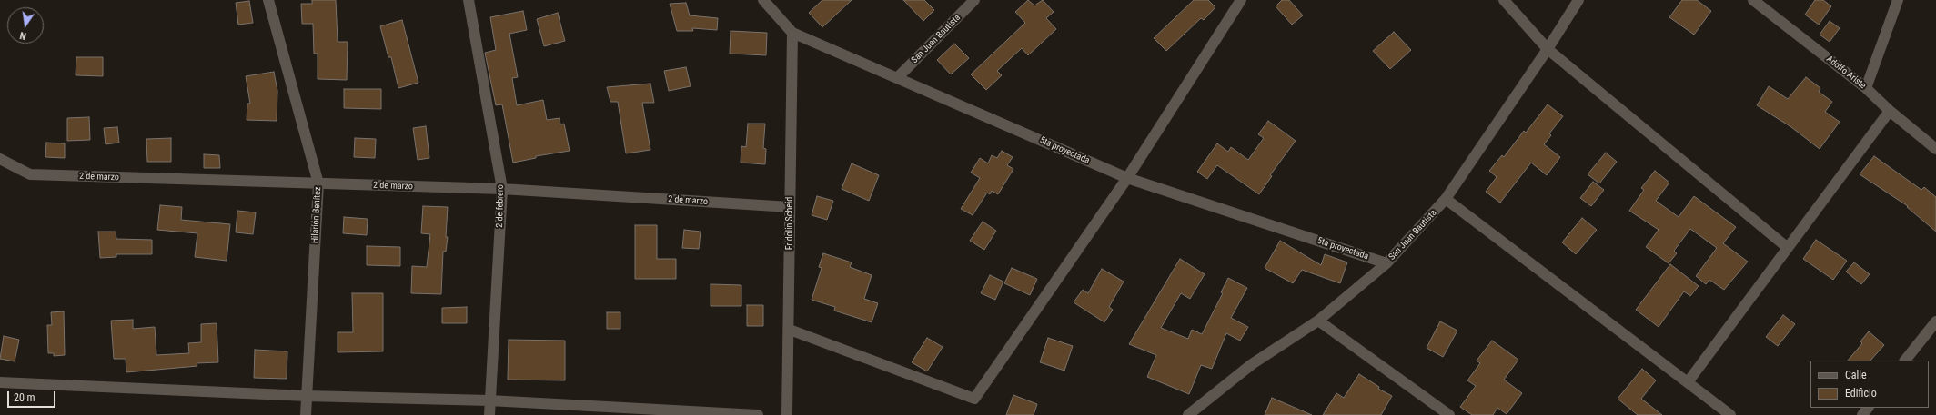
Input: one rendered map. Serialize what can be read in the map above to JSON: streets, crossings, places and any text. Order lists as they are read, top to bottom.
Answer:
{
  "streets": {
    "street": [
      "San Juan Bautista",
      "Adolfo Ariste",
      "5ta proyectada",
      "2 de marzo",
      "2 de febrero",
      "Hilarión Benítez",
      "Fridolin Scheid"
    ]
  },
  "crossings": [
    ["San Juan Bautista", "5ta proyectada"],
    ["5ta proyectada", "Fridolin Scheid"],
    ["2 de marzo", "2 de febrero"],
    ["2 de marzo", "Hilarión Benítez"],
    ["2 de marzo", "Fridolin Scheid"]
  ],
  "legend": ["Calle", "Edificio"],
  "scale_bar": "20 m",
  "north": "bottom"
}
